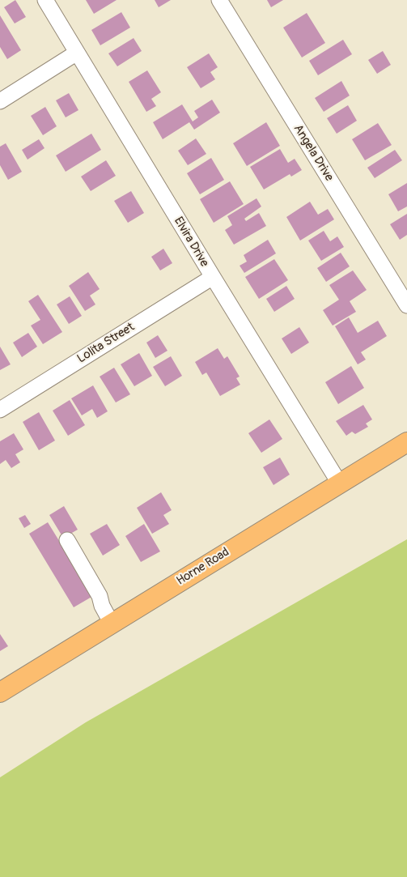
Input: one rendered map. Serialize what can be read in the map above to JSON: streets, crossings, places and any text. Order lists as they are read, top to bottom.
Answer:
{
  "streets": {
    "main road": ["Horne Road"],
    "street": ["Angela Drive", "Elvira Drive", "Lolita Street"]
  },
  "crossings": [
    ["Elvira Drive", "Lolita Street"],
    ["Elvira Drive", "Horne Road"]
  ]
}
